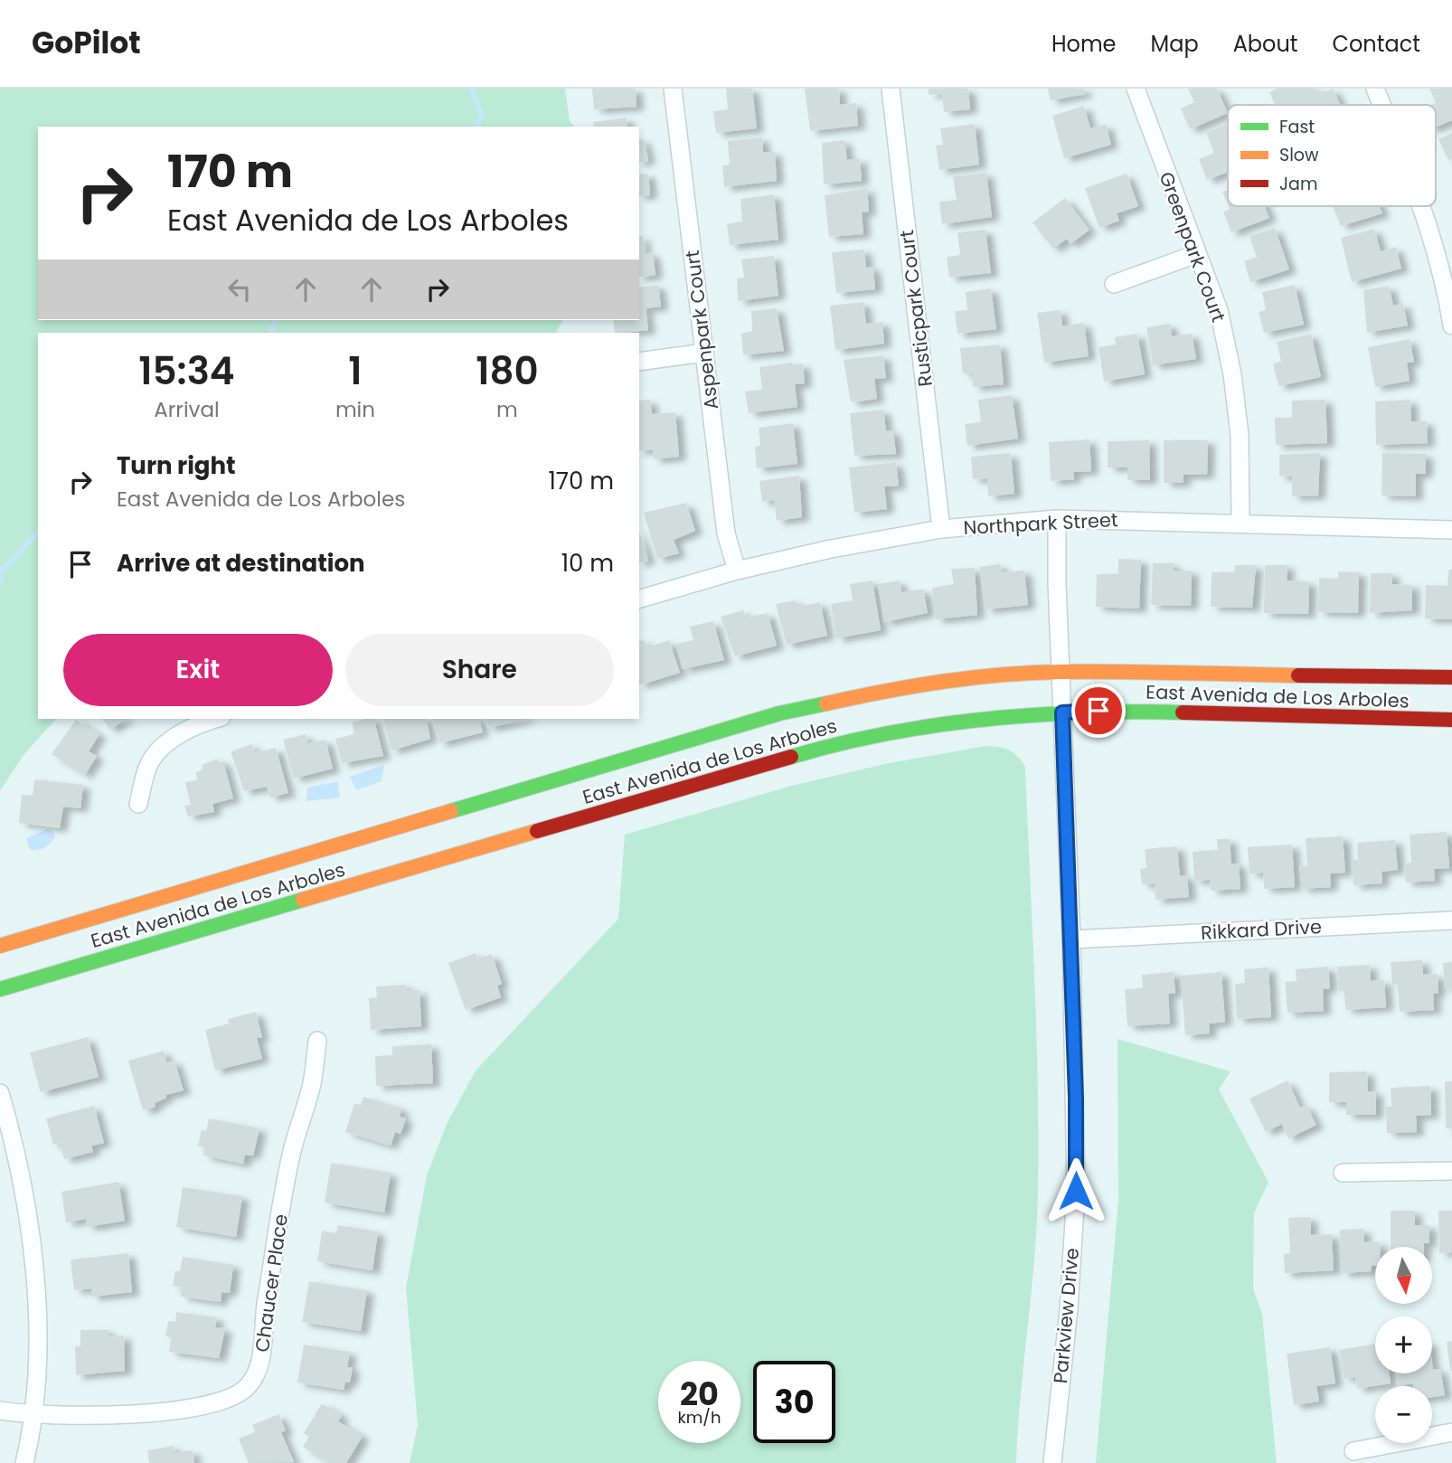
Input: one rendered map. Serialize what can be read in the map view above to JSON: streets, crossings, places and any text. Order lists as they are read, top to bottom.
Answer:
{
  "streets": {
    "main road": ["East Avenida de Los Arboles"],
    "street": [
      "Greenpark Court",
      "Rusticpark Court",
      "Aspenpark Court",
      "Northpark Street",
      "Rikkard Drive",
      "Chaucer Place",
      "Parkview Drive"
    ]
  },
  "crossings": [
    ["Greenpark Court", "Northpark Street"],
    ["Rusticpark Court", "Northpark Street"],
    ["Aspenpark Court", "Northpark Street"],
    ["Northpark Street", "Parkview Drive"],
    ["East Avenida de Los Arboles", "Parkview Drive"],
    ["Rikkard Drive", "Parkview Drive"]
  ],
  "legend": ["Fast", "Slow", "Jam"],
  "north": "bottom",
  "page": {
    "header": "GoPilot",
    "nav": [
      "Home",
      "Map",
      "About",
      "Contact"
    ],
    "turn": ["170 m", "East Avenida de Los Arboles"],
    "eta": [
      "15:34",
      "Arrival",
      "1",
      "min",
      "180",
      "m"
    ],
    "list": [
      {
        "name": "Turn right",
        "note": "East Avenida de Los Arboles",
        "value": "170 m"
      },
      {
        "name": "Arrive at destination",
        "value": "10 m"
      }
    ],
    "buttons": ["Exit", "Share"],
    "map_buttons": ["+", "−"],
    "speed": "20 km/h",
    "limit": "30"
  }
}
